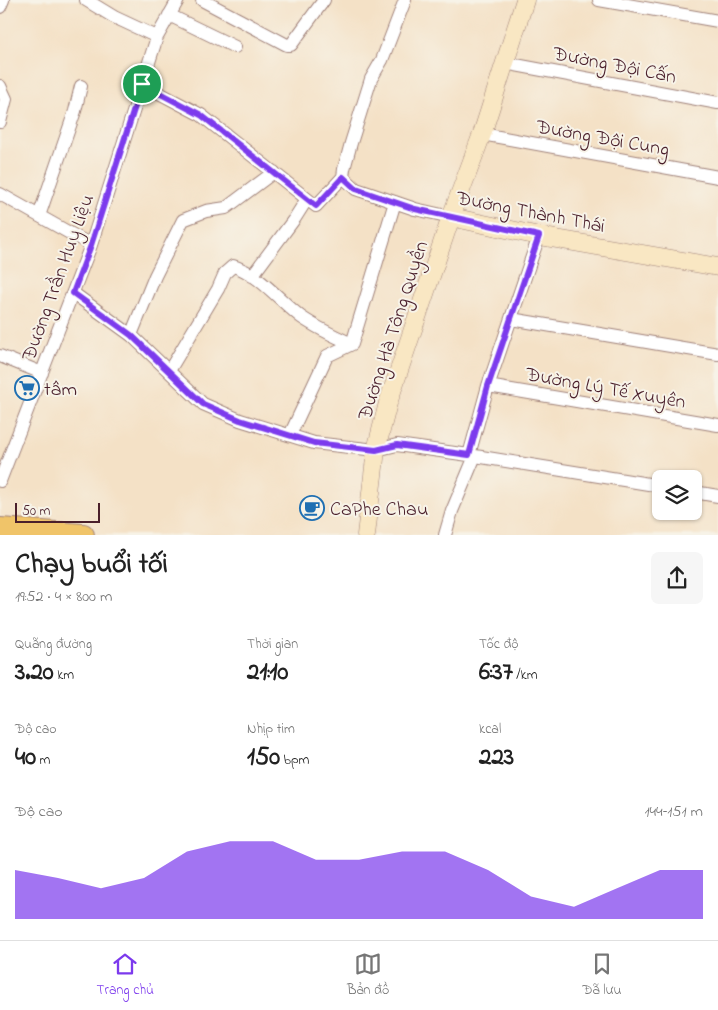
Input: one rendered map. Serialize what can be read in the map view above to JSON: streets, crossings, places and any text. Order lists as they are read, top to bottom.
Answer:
{
  "streets": {
    "street": [
      "Đường Đội Cấn",
      "Đường Đội Cung",
      "Đường Thành Thái",
      "Đường Trần Huy Liệu",
      "Đường Hà Tông Quyền",
      "Đường Lý Tế Xuyên"
    ]
  },
  "crossings": [
    ["Đường Đội Cấn", "Đường Hà Tông Quyền"],
    ["Đường Đội Cung", "Đường Hà Tông Quyền"],
    ["Đường Thành Thái", "Đường Hà Tông Quyền"]
  ],
  "places": {
    "supermarket": ["tâm"],
    "cafe": ["CaPhe Chau"]
  },
  "scale_bar": "50 m",
  "page": {
    "scale": "50 m",
    "heading": ["Chạy buổi tối", "19:52 · 4 × 800 m"],
    "stats": [
      ["Quãng đường", "3.20 km"],
      ["Thời gian", "21:10"],
      ["Tốc độ", "6:37 /km"],
      ["Độ cao", "40 m"],
      ["Nhịp tim", "150 bpm"],
      ["kcal", "223"]
    ],
    "chart": ["Độ cao", "144–151 m"],
    "tabs": ["Trang chủ", "Bản đồ", "Đã lưu"]
  }
}
